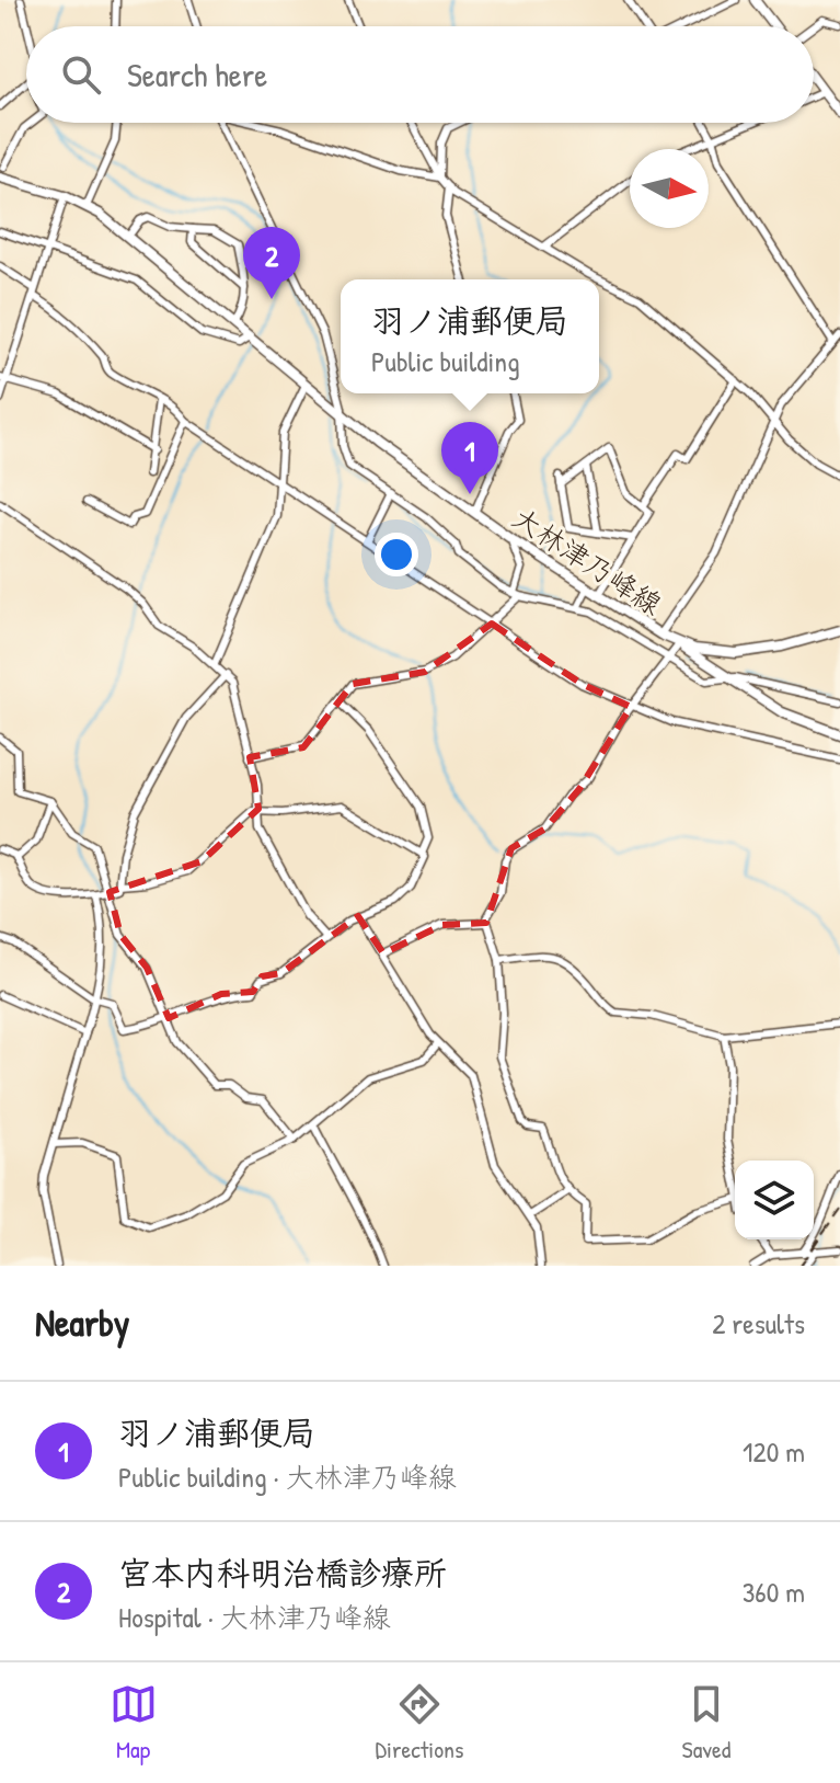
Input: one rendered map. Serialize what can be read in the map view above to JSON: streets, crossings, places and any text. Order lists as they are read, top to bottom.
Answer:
{
  "streets": {
    "main road": ["大林津乃峰線"]
  },
  "north": "right",
  "page": {
    "search": "Search here",
    "pins": ["2", "1"],
    "popup": ["羽ノ浦郵便局", "Public building"],
    "heading": ["Nearby", "2 results"],
    "list": [
      {
        "mark": "1",
        "name": "羽ノ浦郵便局",
        "note": "Public building · 大林津乃峰線",
        "value": "120 m"
      },
      {
        "mark": "2",
        "name": "宮本内科明治橋診療所",
        "note": "Hospital · 大林津乃峰線",
        "value": "360 m"
      }
    ],
    "nav": ["Map", "Directions", "Saved"]
  }
}
